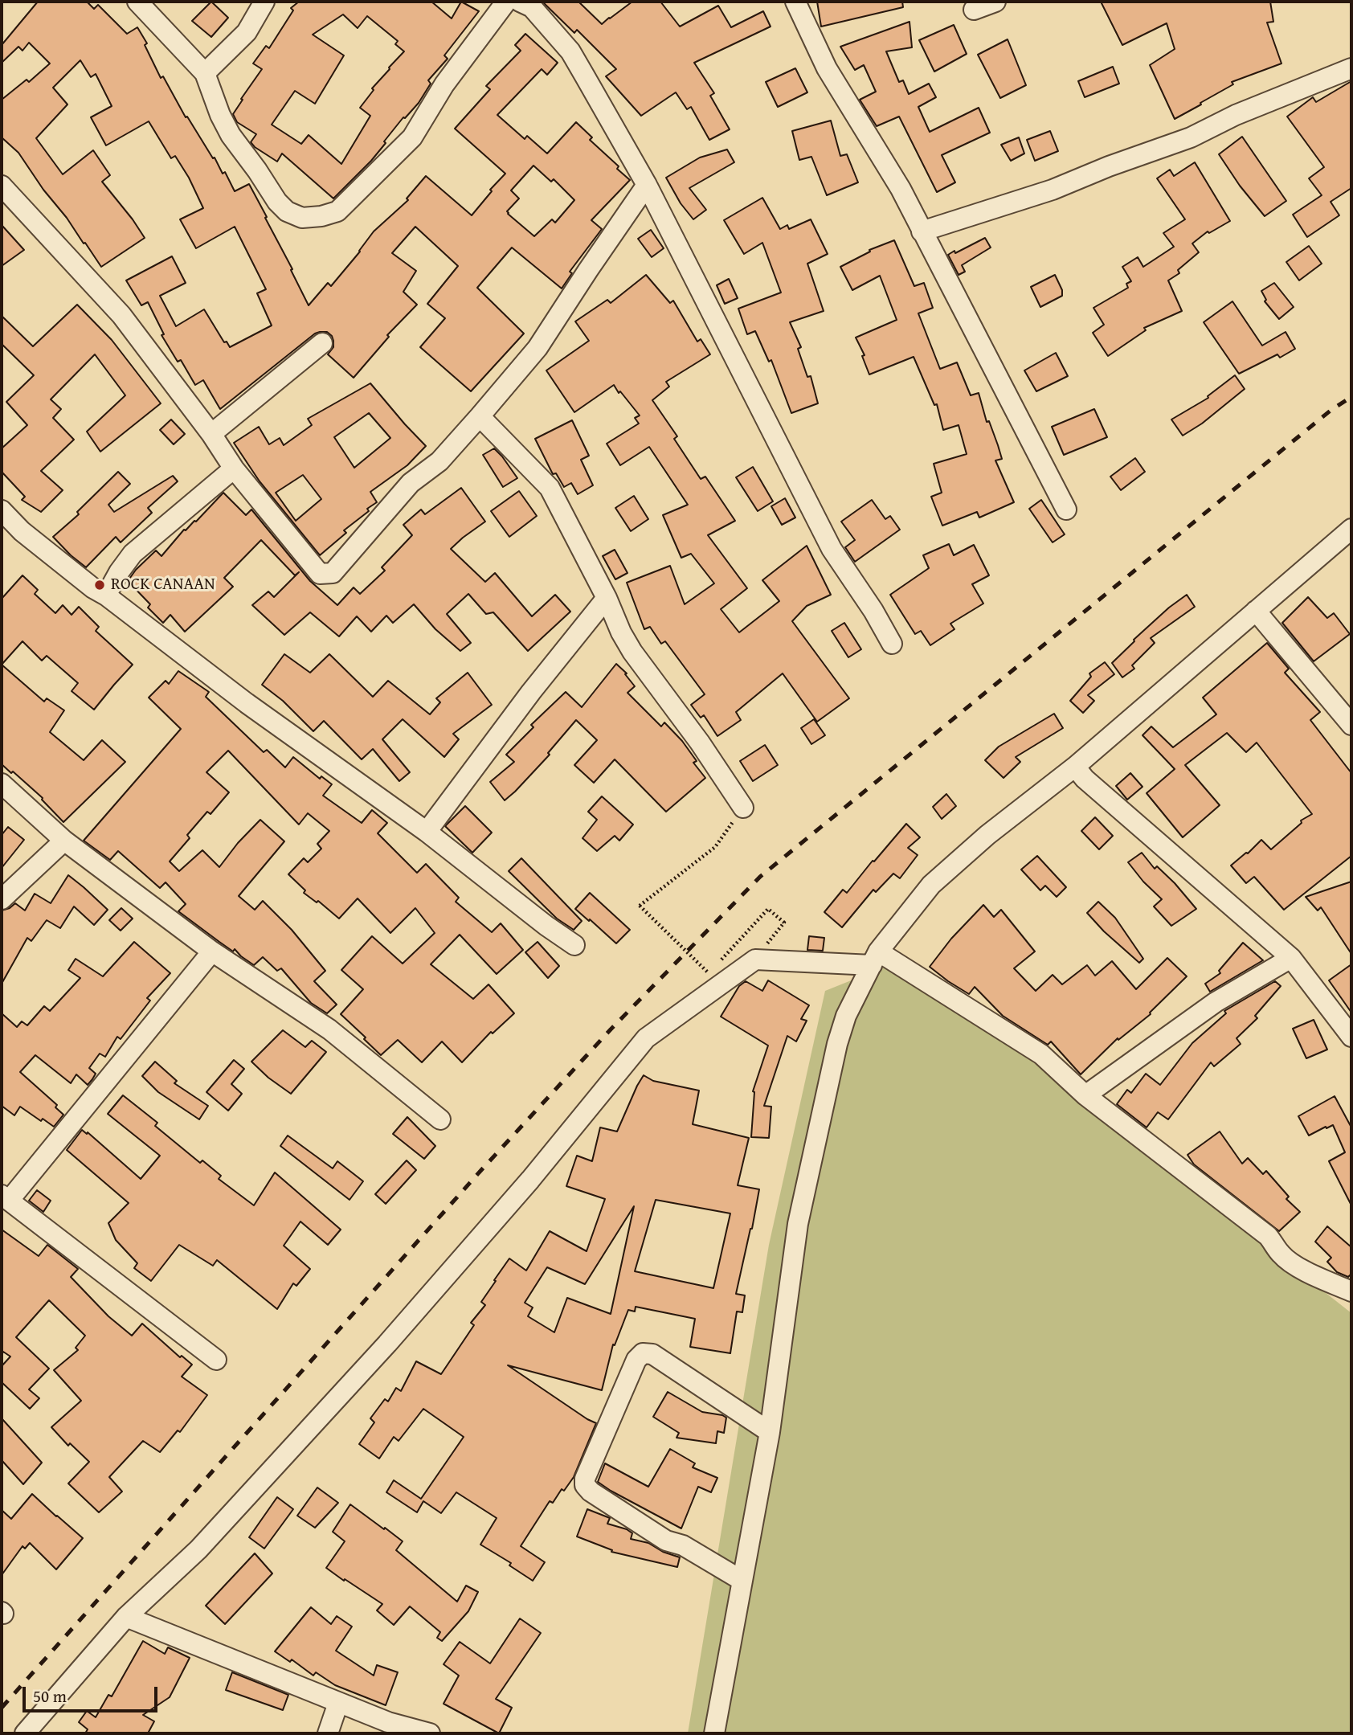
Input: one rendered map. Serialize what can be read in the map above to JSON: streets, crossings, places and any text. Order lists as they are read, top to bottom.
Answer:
{
  "places": ["ROCK CANAAN"],
  "scale_bar": "50 m"
}
